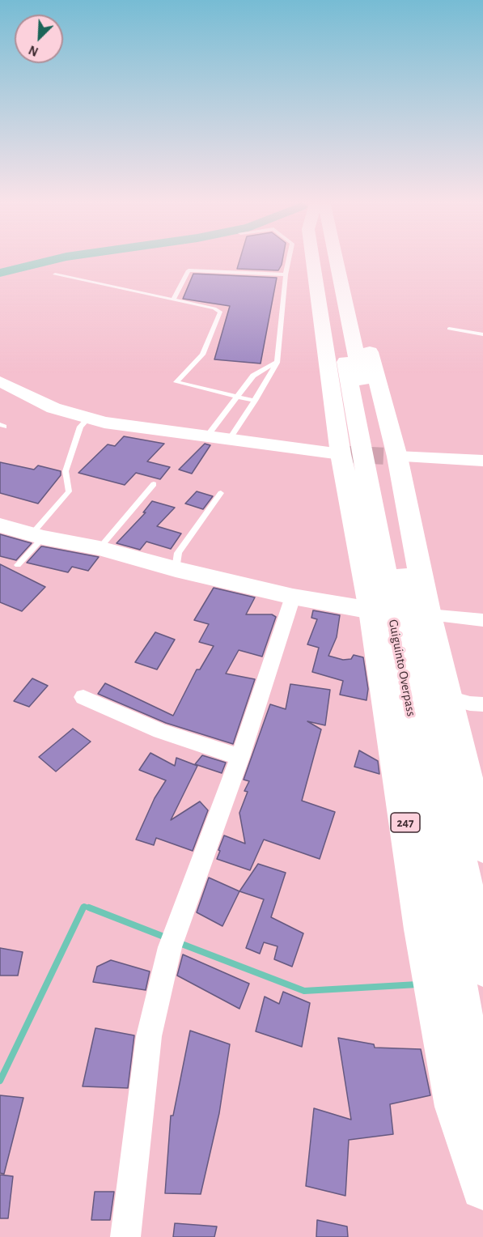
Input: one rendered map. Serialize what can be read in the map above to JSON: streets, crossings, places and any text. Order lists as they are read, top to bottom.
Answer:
{
  "streets": {
    "highway": ["Guiguinto Overpass", "247"]
  },
  "crossings": [
    ["Guiguinto Overpass", "247"]
  ],
  "north": "bottom left"
}
